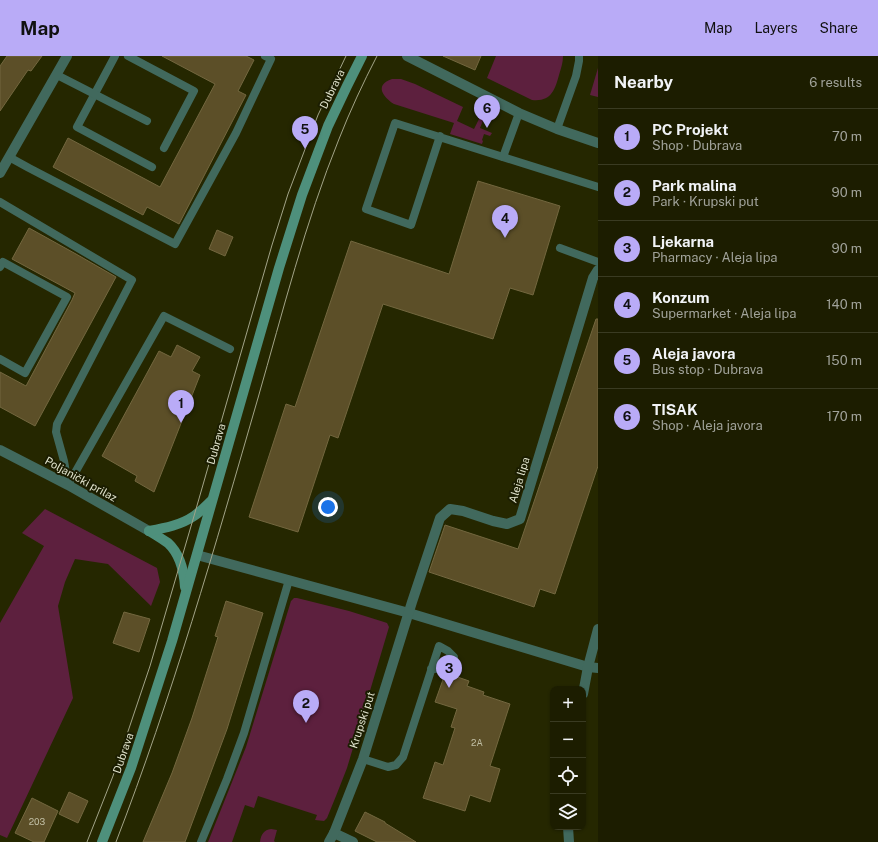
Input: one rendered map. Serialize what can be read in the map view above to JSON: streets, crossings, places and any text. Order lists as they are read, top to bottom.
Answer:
{
  "streets": {
    "main road": ["Dubrava"],
    "street": ["Poljanički prilaz", "Aleja lipa", "Krupski put"]
  },
  "crossings": [
    ["Aleja lipa", "Krupski put"]
  ],
  "house_numbers": ["2A", "203"],
  "page": {
    "header": "Map",
    "nav": ["Map", "Layers", "Share"],
    "heading": ["Nearby", "6 results"],
    "pins": [
      "6",
      "5",
      "4",
      "1",
      "3",
      "2"
    ],
    "list": [
      {
        "mark": "1",
        "name": "PC Projekt",
        "note": "Shop · Dubrava",
        "value": "70 m"
      },
      {
        "mark": "2",
        "name": "Park malina",
        "note": "Park · Krupski put",
        "value": "90 m"
      },
      {
        "mark": "3",
        "name": "Ljekarna",
        "note": "Pharmacy · Aleja lipa",
        "value": "90 m"
      },
      {
        "mark": "4",
        "name": "Konzum",
        "note": "Supermarket · Aleja lipa",
        "value": "140 m"
      },
      {
        "mark": "5",
        "name": "Aleja javora",
        "note": "Bus stop · Dubrava",
        "value": "150 m"
      },
      {
        "mark": "6",
        "name": "TISAK",
        "note": "Shop · Aleja javora",
        "value": "170 m"
      }
    ],
    "map_buttons": ["+", "−"]
  }
}
